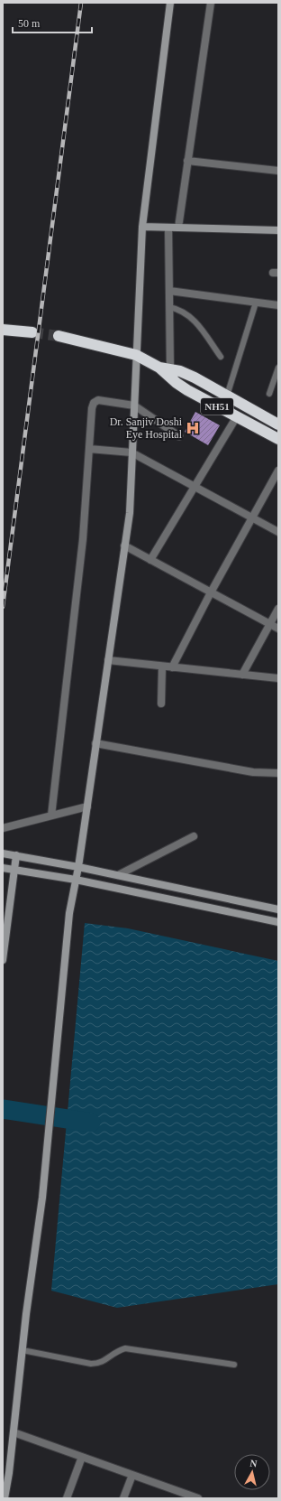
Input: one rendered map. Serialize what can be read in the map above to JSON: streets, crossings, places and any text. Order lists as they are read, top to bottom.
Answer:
{
  "streets": {
    "highway": ["NH51"]
  },
  "places": {
    "hospital": ["Dr. Sanjiv Doshi Eye Hospital"]
  },
  "scale_bar": "50 m",
  "north": "top"
}
